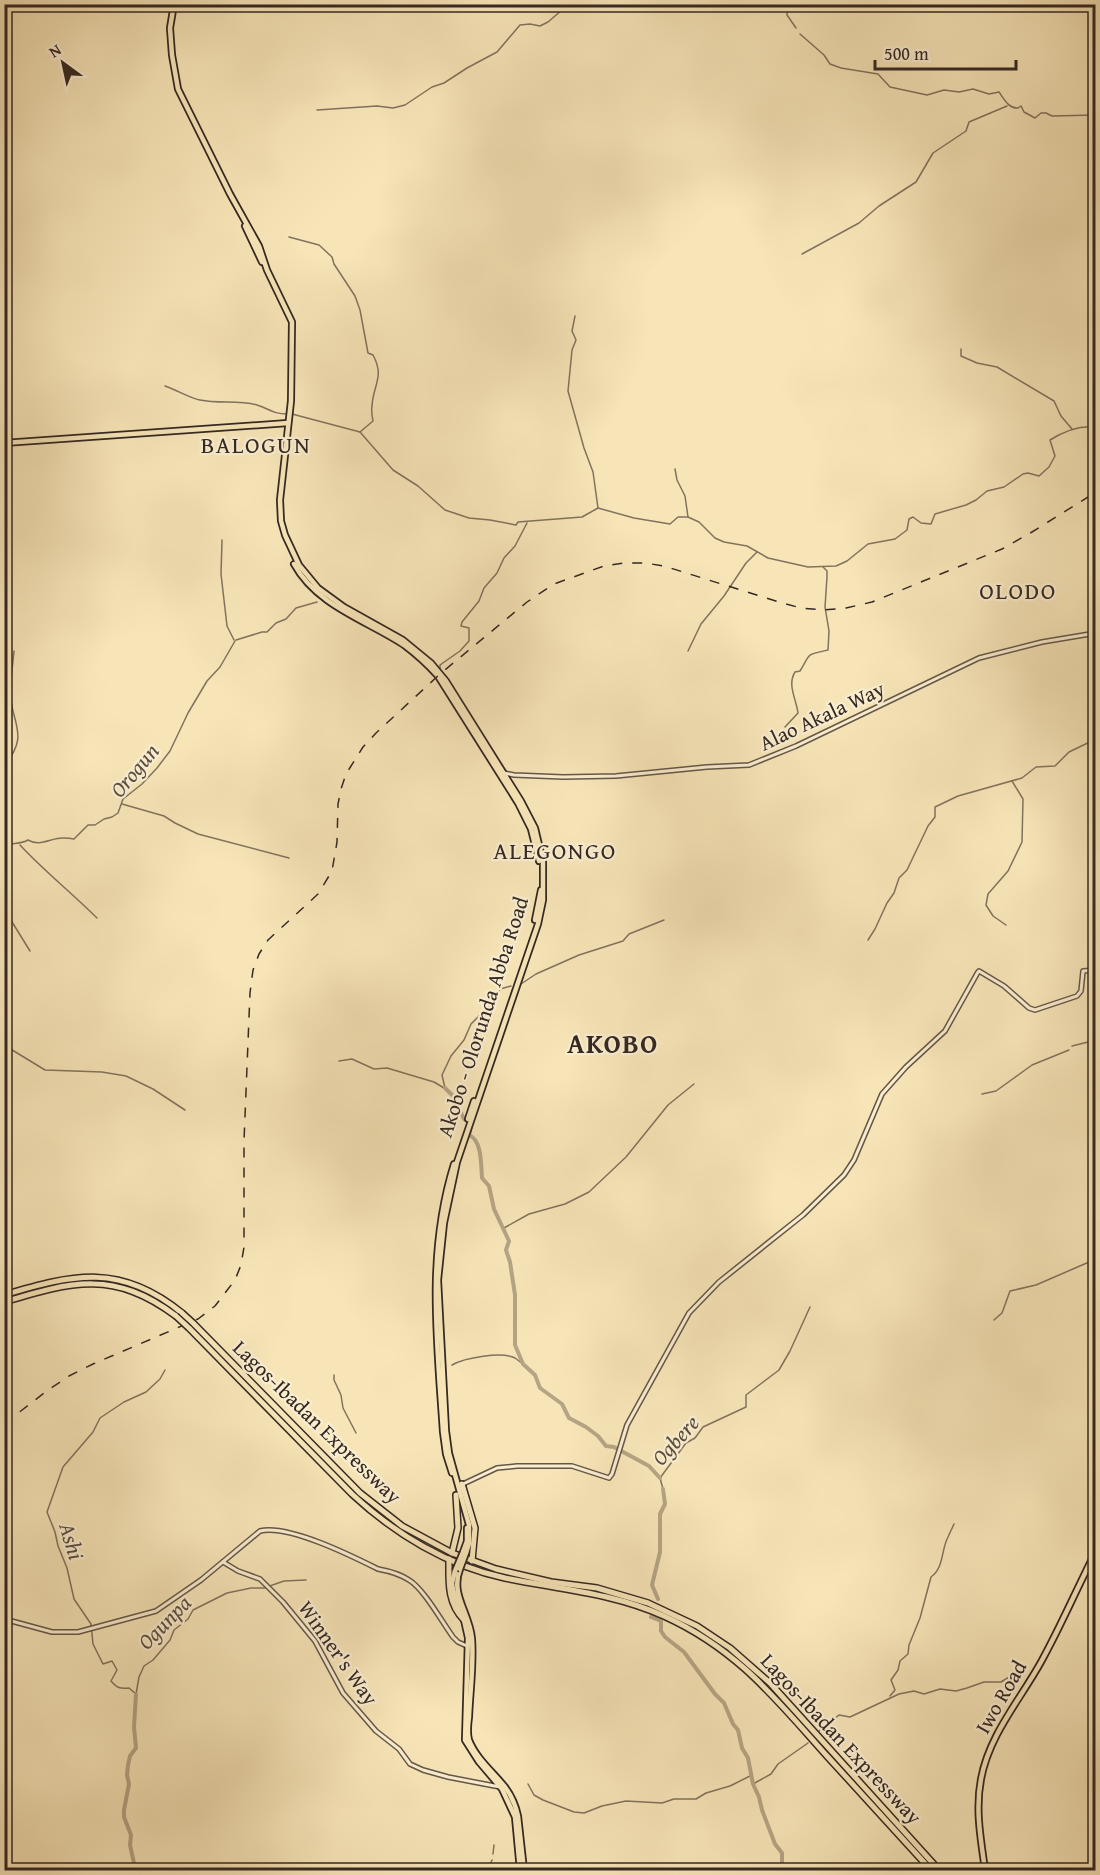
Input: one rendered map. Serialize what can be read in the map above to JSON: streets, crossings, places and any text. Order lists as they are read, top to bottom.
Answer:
{
  "streets": {
    "highway": ["Lagos-Ibadan Expressway"],
    "main road": ["Akobo - Olorunda Abba Road", "Iwo Road"],
    "street": ["Alao Akala Way", "Winner's Way"]
  },
  "crossings": [
    ["Alao Akala Way", "Akobo - Olorunda Abba Road"]
  ],
  "districts": [
    "BALOGUN",
    "OLODO",
    "ALEGONGO",
    "AKOBO"
  ],
  "water": [
    "Orogun",
    "Ogbere",
    "Ashi",
    "Ogunpa"
  ],
  "scale_bar": "500 m",
  "north": "top left"
}
